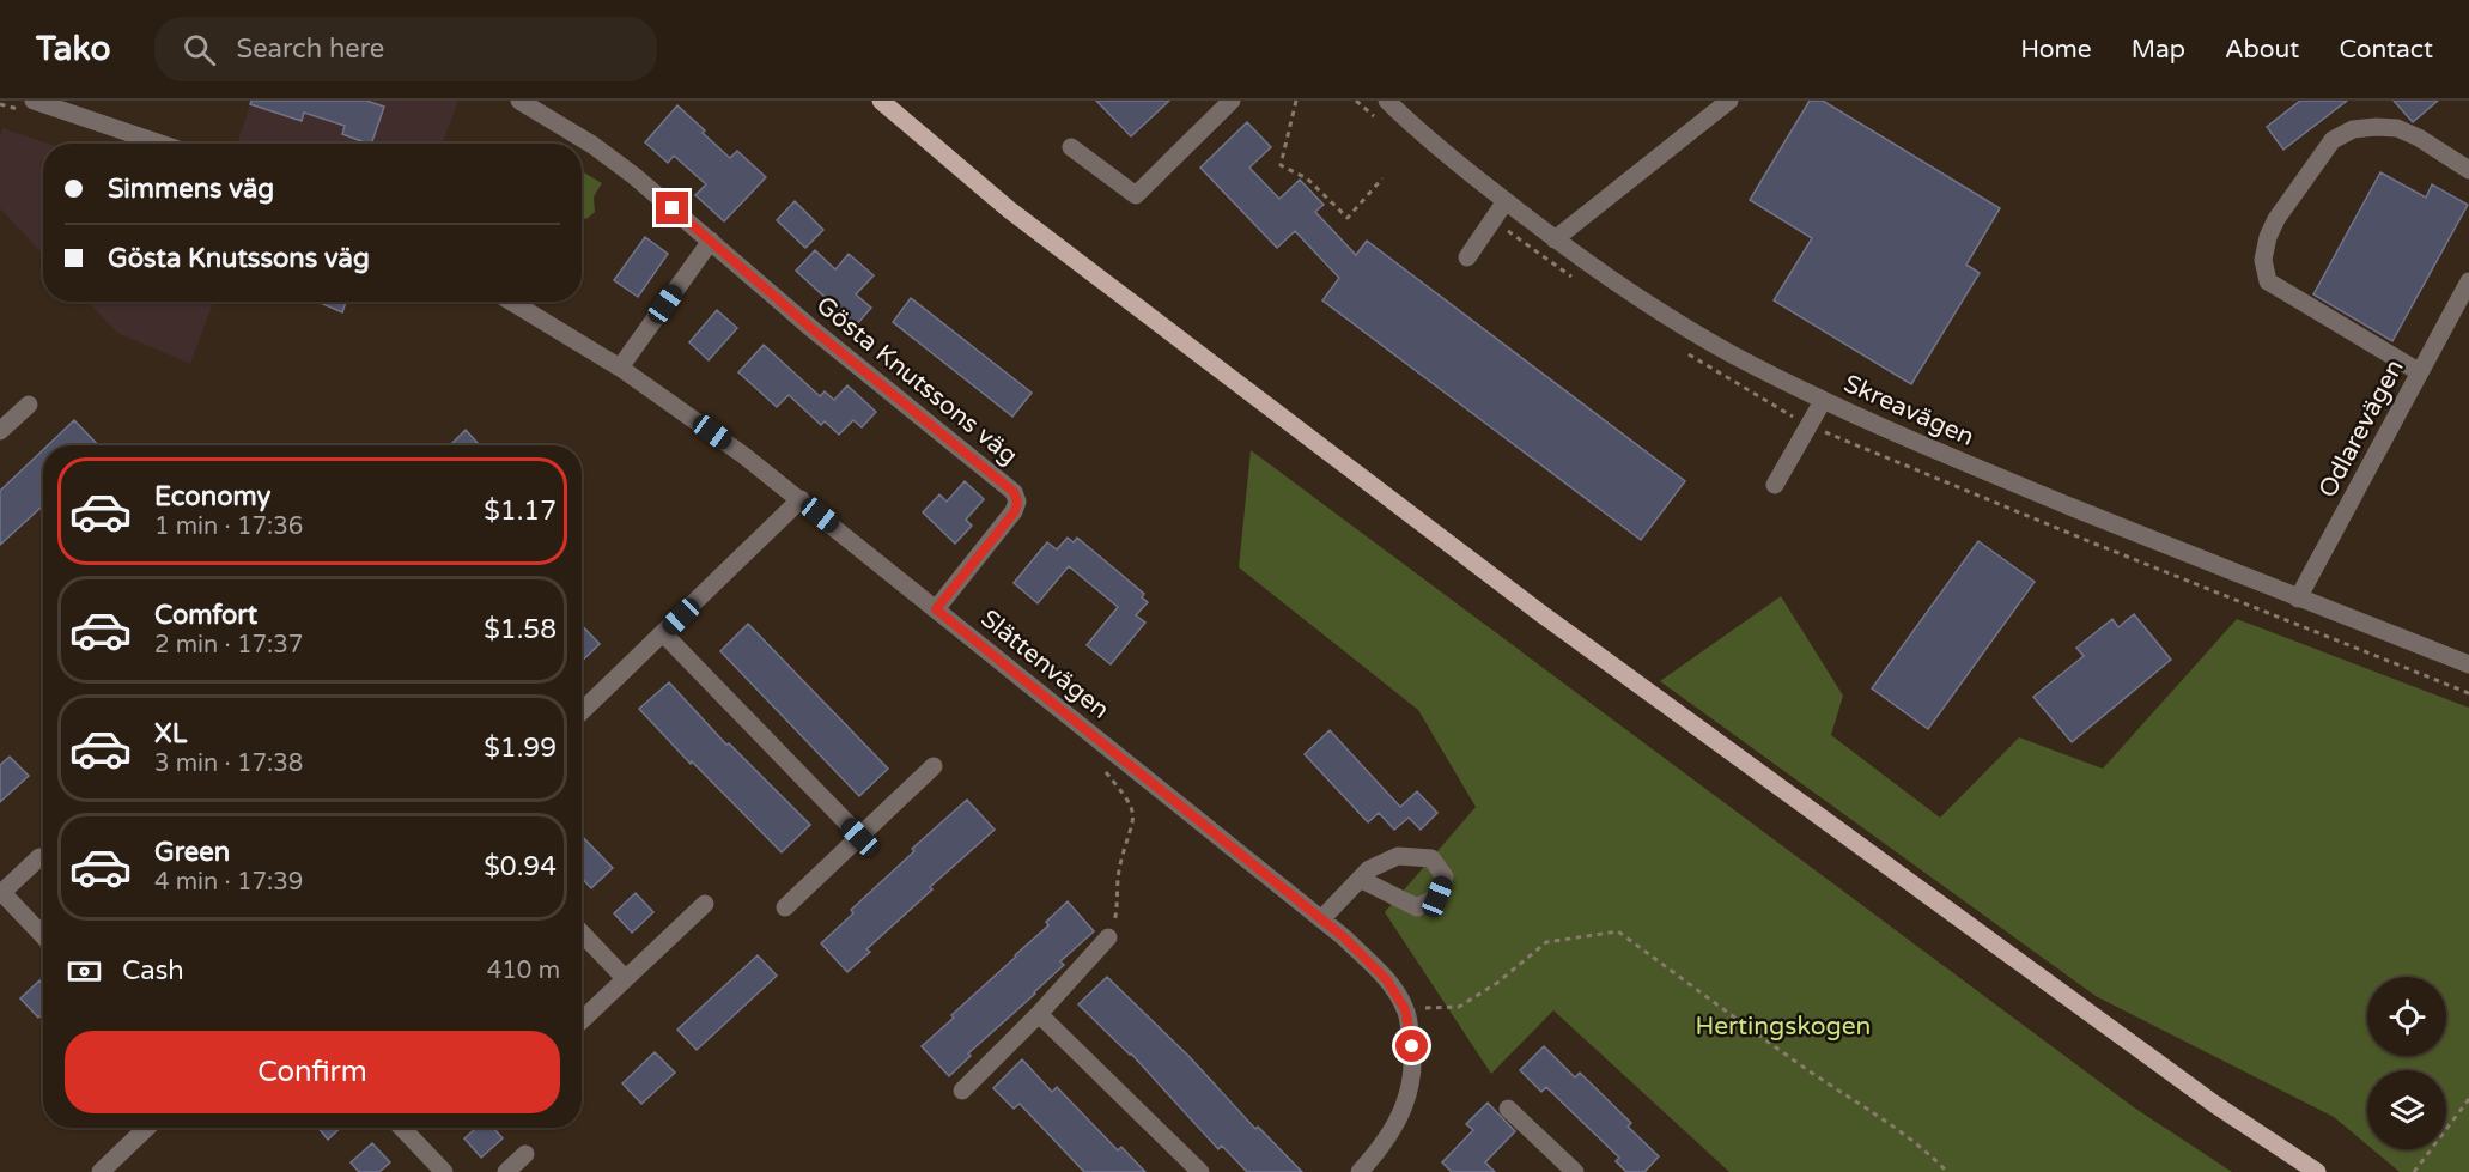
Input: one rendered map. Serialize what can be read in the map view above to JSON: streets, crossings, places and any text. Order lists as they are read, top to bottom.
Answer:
{
  "streets": {
    "street": [
      "Gösta Knutssons väg",
      "Skreavägen",
      "Odlarevägen",
      "Slättenvägen"
    ]
  },
  "crossings": [
    ["Gösta Knutssons väg", "Slättenvägen"],
    ["Skreavägen", "Odlarevägen"]
  ],
  "parks": ["Hertingskogen"],
  "page": {
    "header": "Tako",
    "search": "Search here",
    "nav": [
      "Home",
      "Map",
      "About",
      "Contact"
    ],
    "banner": ["Simmens väg", "Gösta Knutssons väg"],
    "list": [
      {
        "name": "Economy",
        "note": "1 min · 17:36",
        "value": "$1.17"
      },
      {
        "name": "Comfort",
        "note": "2 min · 17:37",
        "value": "$1.58"
      },
      {
        "name": "XL",
        "note": "3 min · 17:38",
        "value": "$1.99"
      },
      {
        "name": "Green",
        "note": "4 min · 17:39",
        "value": "$0.94"
      }
    ],
    "pay": ["Cash", "410 m"],
    "buttons": "Confirm"
  }
}
